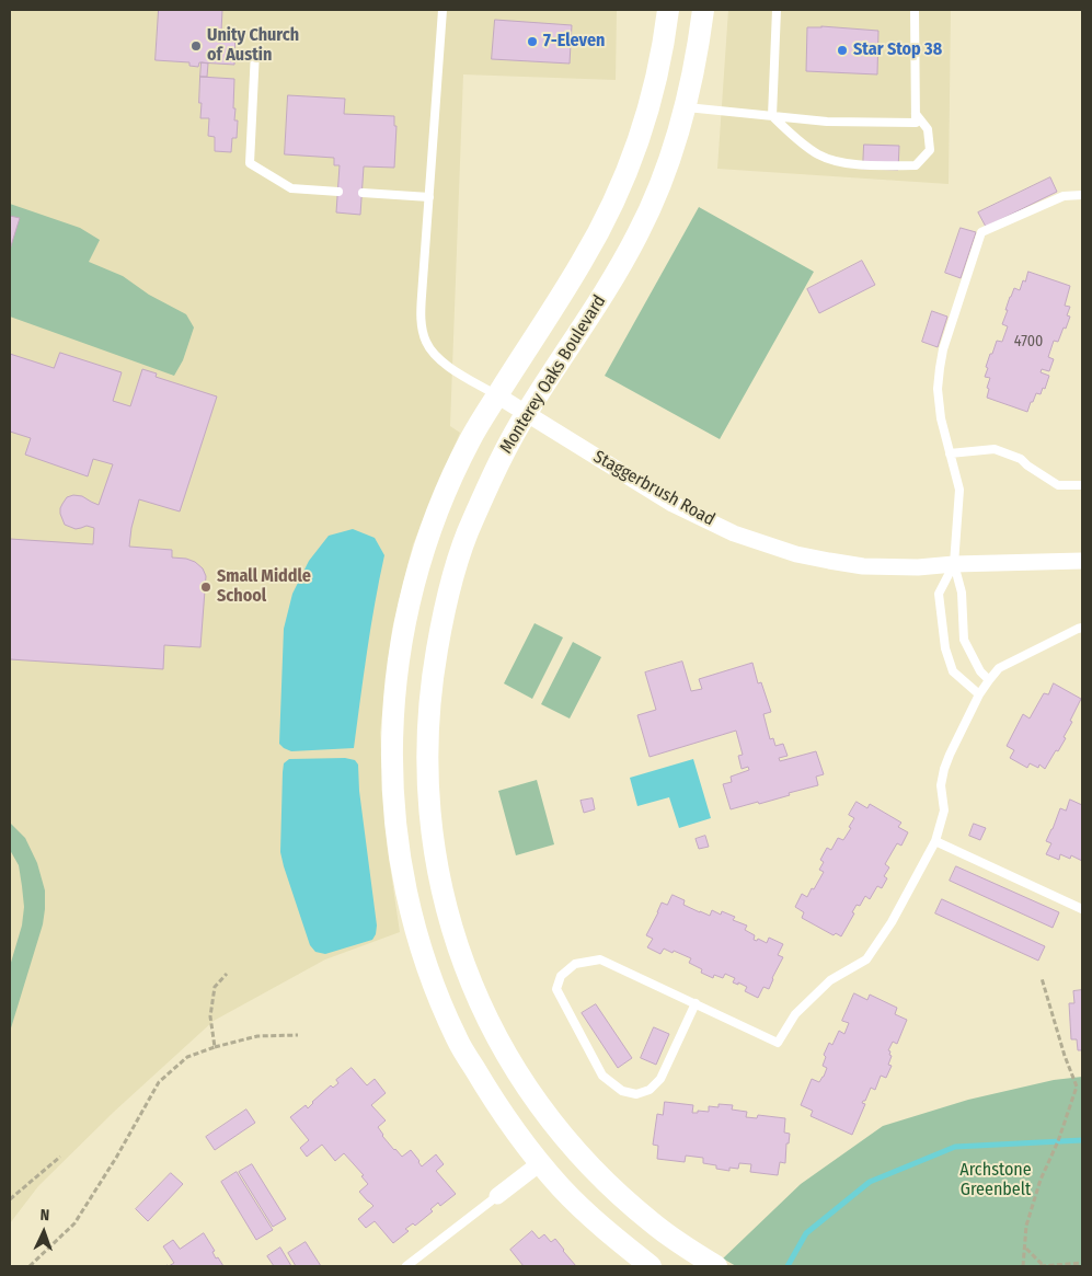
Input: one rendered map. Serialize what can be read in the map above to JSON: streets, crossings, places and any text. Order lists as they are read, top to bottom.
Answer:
{
  "streets": {
    "street": ["Monterey Oaks Boulevard", "Staggerbrush Road"]
  },
  "crossings": [
    ["Monterey Oaks Boulevard", "Staggerbrush Road"]
  ],
  "parks": ["Archstone Greenbelt"],
  "places": [
    "7-Eleven",
    "Unity Church of Austin",
    "Star Stop 38",
    "Small Middle School"
  ],
  "house_numbers": ["4700"],
  "north": "top"
}
